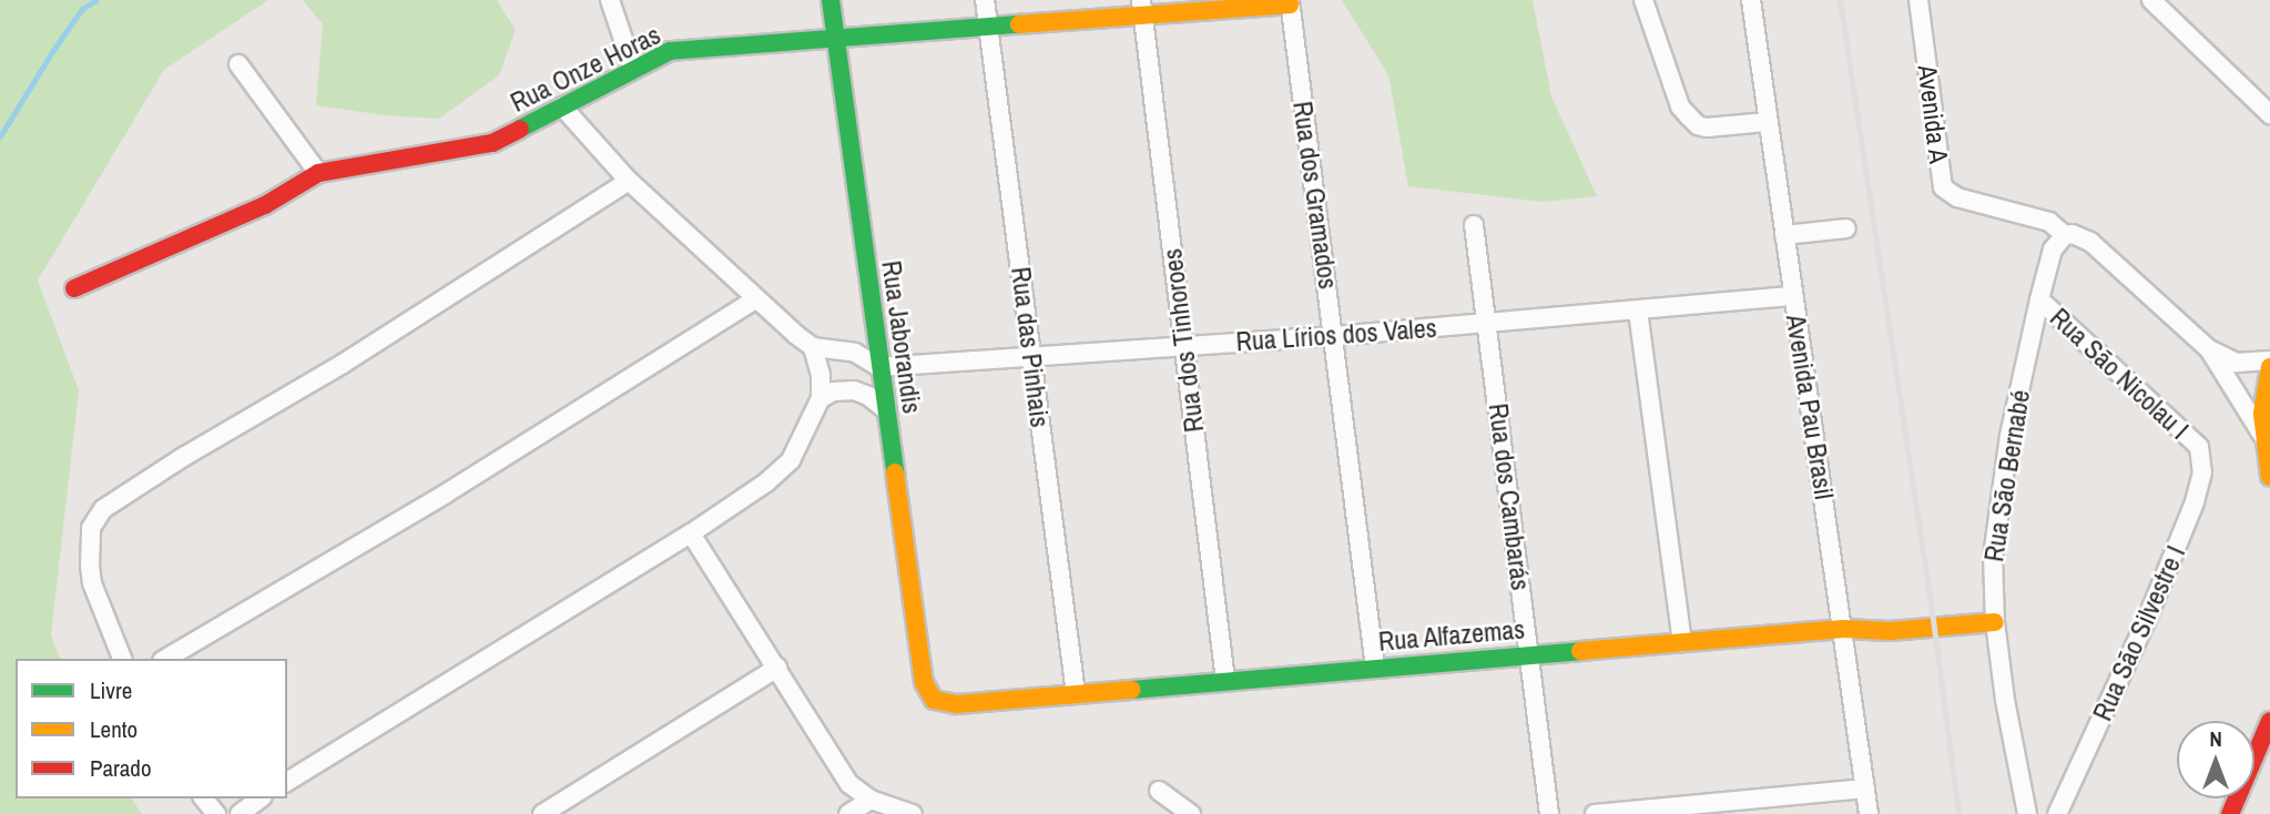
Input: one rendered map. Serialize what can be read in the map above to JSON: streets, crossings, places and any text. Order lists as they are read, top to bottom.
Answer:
{
  "streets": {
    "street": [
      "Rua Onze Horas",
      "Avenida A",
      "Rua dos Gramados",
      "Rua Lírios dos Vales",
      "Rua Jaborandis",
      "Rua dos Tinhoroes",
      "Rua das Pinhais",
      "Rua São Nicolau I",
      "Avenida Pau Brasil",
      "Rua São Bernabé",
      "Rua dos Cambarás",
      "Rua São Silvestre I",
      "Rua Alfazemas"
    ]
  },
  "crossings": [
    ["Rua Onze Horas", "Rua dos Gramados"],
    ["Rua Onze Horas", "Rua Jaborandis"],
    ["Rua Onze Horas", "Rua dos Tinhoroes"],
    ["Rua Onze Horas", "Rua das Pinhais"],
    ["Avenida A", "Rua São Bernabé"],
    ["Rua dos Gramados", "Rua Lírios dos Vales"],
    ["Rua dos Gramados", "Rua Alfazemas"],
    ["Rua Lírios dos Vales", "Rua Jaborandis"],
    ["Rua Lírios dos Vales", "Rua dos Tinhoroes"],
    ["Rua Lírios dos Vales", "Rua das Pinhais"],
    ["Rua Lírios dos Vales", "Avenida Pau Brasil"],
    ["Rua Lírios dos Vales", "Rua dos Cambarás"],
    ["Rua Jaborandis", "Rua Alfazemas"],
    ["Rua dos Tinhoroes", "Rua Alfazemas"],
    ["Rua das Pinhais", "Rua Alfazemas"],
    ["Rua São Nicolau I", "Rua São Bernabé"],
    ["Rua São Nicolau I", "Rua São Silvestre I"],
    ["Avenida Pau Brasil", "Rua Alfazemas"],
    ["Rua São Bernabé", "Rua Alfazemas"],
    ["Rua dos Cambarás", "Rua Alfazemas"]
  ],
  "legend": ["Livre", "Lento", "Parado"],
  "north": "top"
}
